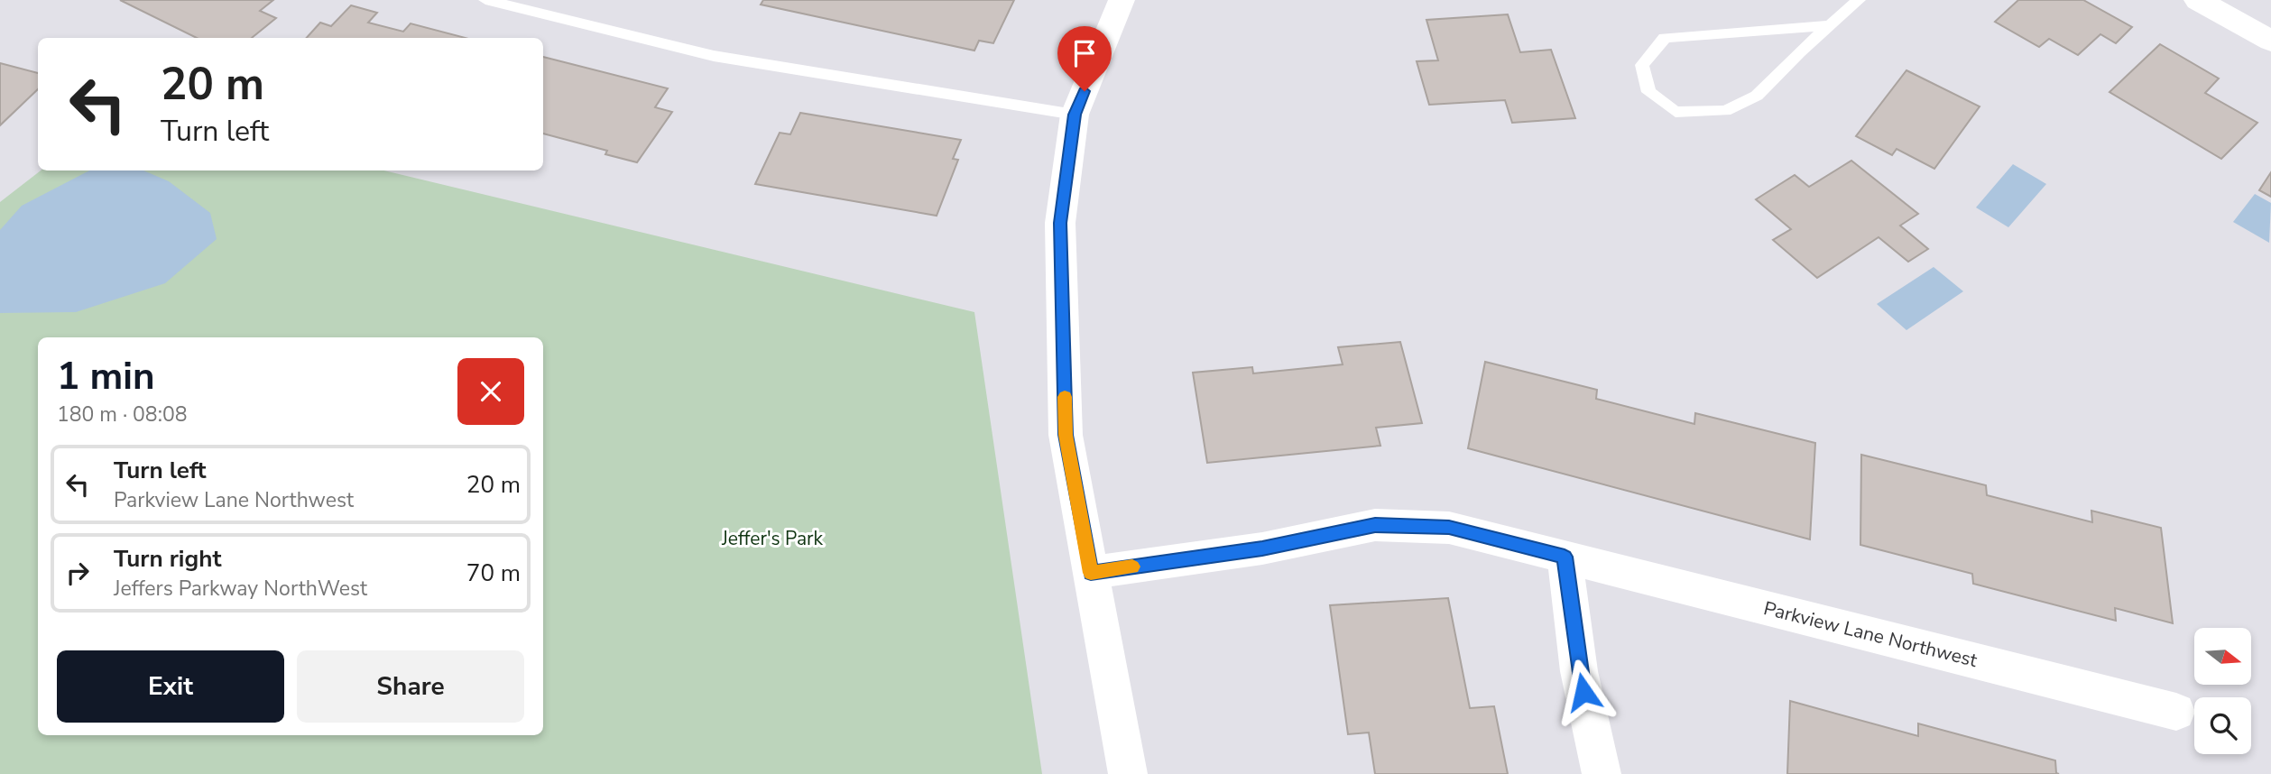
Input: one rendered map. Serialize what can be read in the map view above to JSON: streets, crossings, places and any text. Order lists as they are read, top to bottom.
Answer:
{
  "streets": {
    "street": ["Parkview Lane Northwest"]
  },
  "parks": ["Jeffer's Park"],
  "north": "right",
  "page": {
    "turn": ["20 m", "Turn left"],
    "heading": ["1 min", "180 m · 08:08"],
    "list": [
      {
        "name": "Turn left",
        "note": "Parkview Lane Northwest",
        "value": "20 m"
      },
      {
        "name": "Turn right",
        "note": "Jeffers Parkway NorthWest",
        "value": "70 m"
      }
    ],
    "buttons": ["Exit", "Share"]
  }
}
